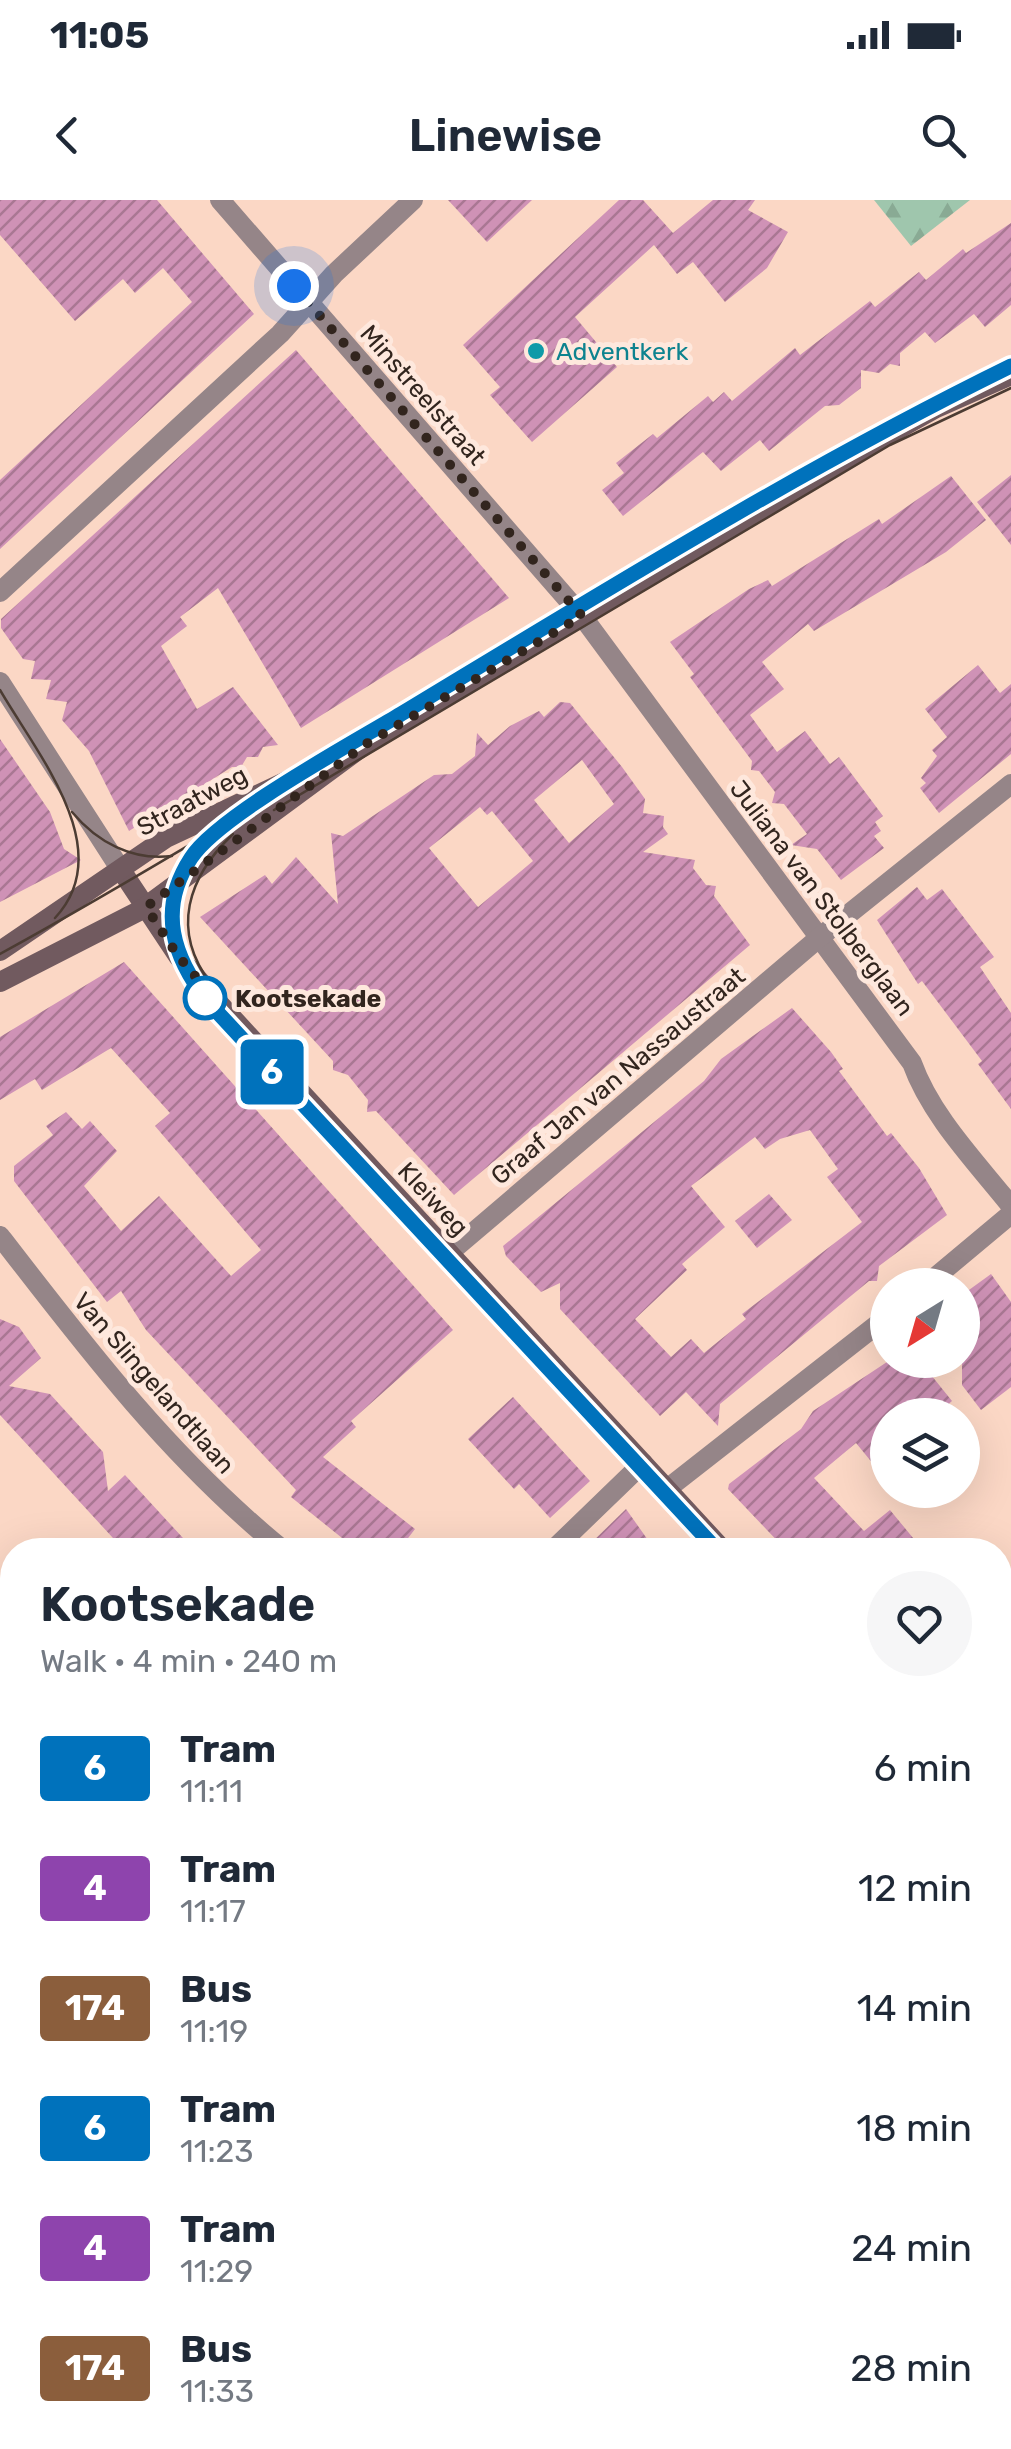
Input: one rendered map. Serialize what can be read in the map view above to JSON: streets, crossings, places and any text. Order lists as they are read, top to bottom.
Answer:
{
  "streets": {
    "street": [
      "Minstreelstraat",
      "Straatweg",
      "Juliana van Stolberglaan",
      "Graaf Jan van Nassaustraat",
      "Kleiweg",
      "Van Slingelandtlaan"
    ]
  },
  "crossings": [
    ["Minstreelstraat", "Straatweg"],
    ["Minstreelstraat", "Juliana van Stolberglaan"],
    ["Straatweg", "Juliana van Stolberglaan"],
    ["Straatweg", "Kleiweg"],
    ["Juliana van Stolberglaan", "Graaf Jan van Nassaustraat"],
    ["Graaf Jan van Nassaustraat", "Kleiweg"]
  ],
  "places": ["Adventkerk", "Kootsekade"],
  "lines": ["tram line 6"],
  "north": "bottom left",
  "page": {
    "status": "11:05",
    "header": "Linewise",
    "on_map": "6",
    "heading": ["Kootsekade", "Walk · 4 min · 240 m"],
    "list": [
      {
        "mark": "6",
        "name": "Tram",
        "note": "11:11",
        "value": "6 min"
      },
      {
        "mark": "4",
        "name": "Tram",
        "note": "11:17",
        "value": "12 min"
      },
      {
        "mark": "174",
        "name": "Bus",
        "note": "11:19",
        "value": "14 min"
      },
      {
        "mark": "6",
        "name": "Tram",
        "note": "11:23",
        "value": "18 min"
      },
      {
        "mark": "4",
        "name": "Tram",
        "note": "11:29",
        "value": "24 min"
      },
      {
        "mark": "174",
        "name": "Bus",
        "note": "11:33",
        "value": "28 min"
      }
    ]
  }
}
